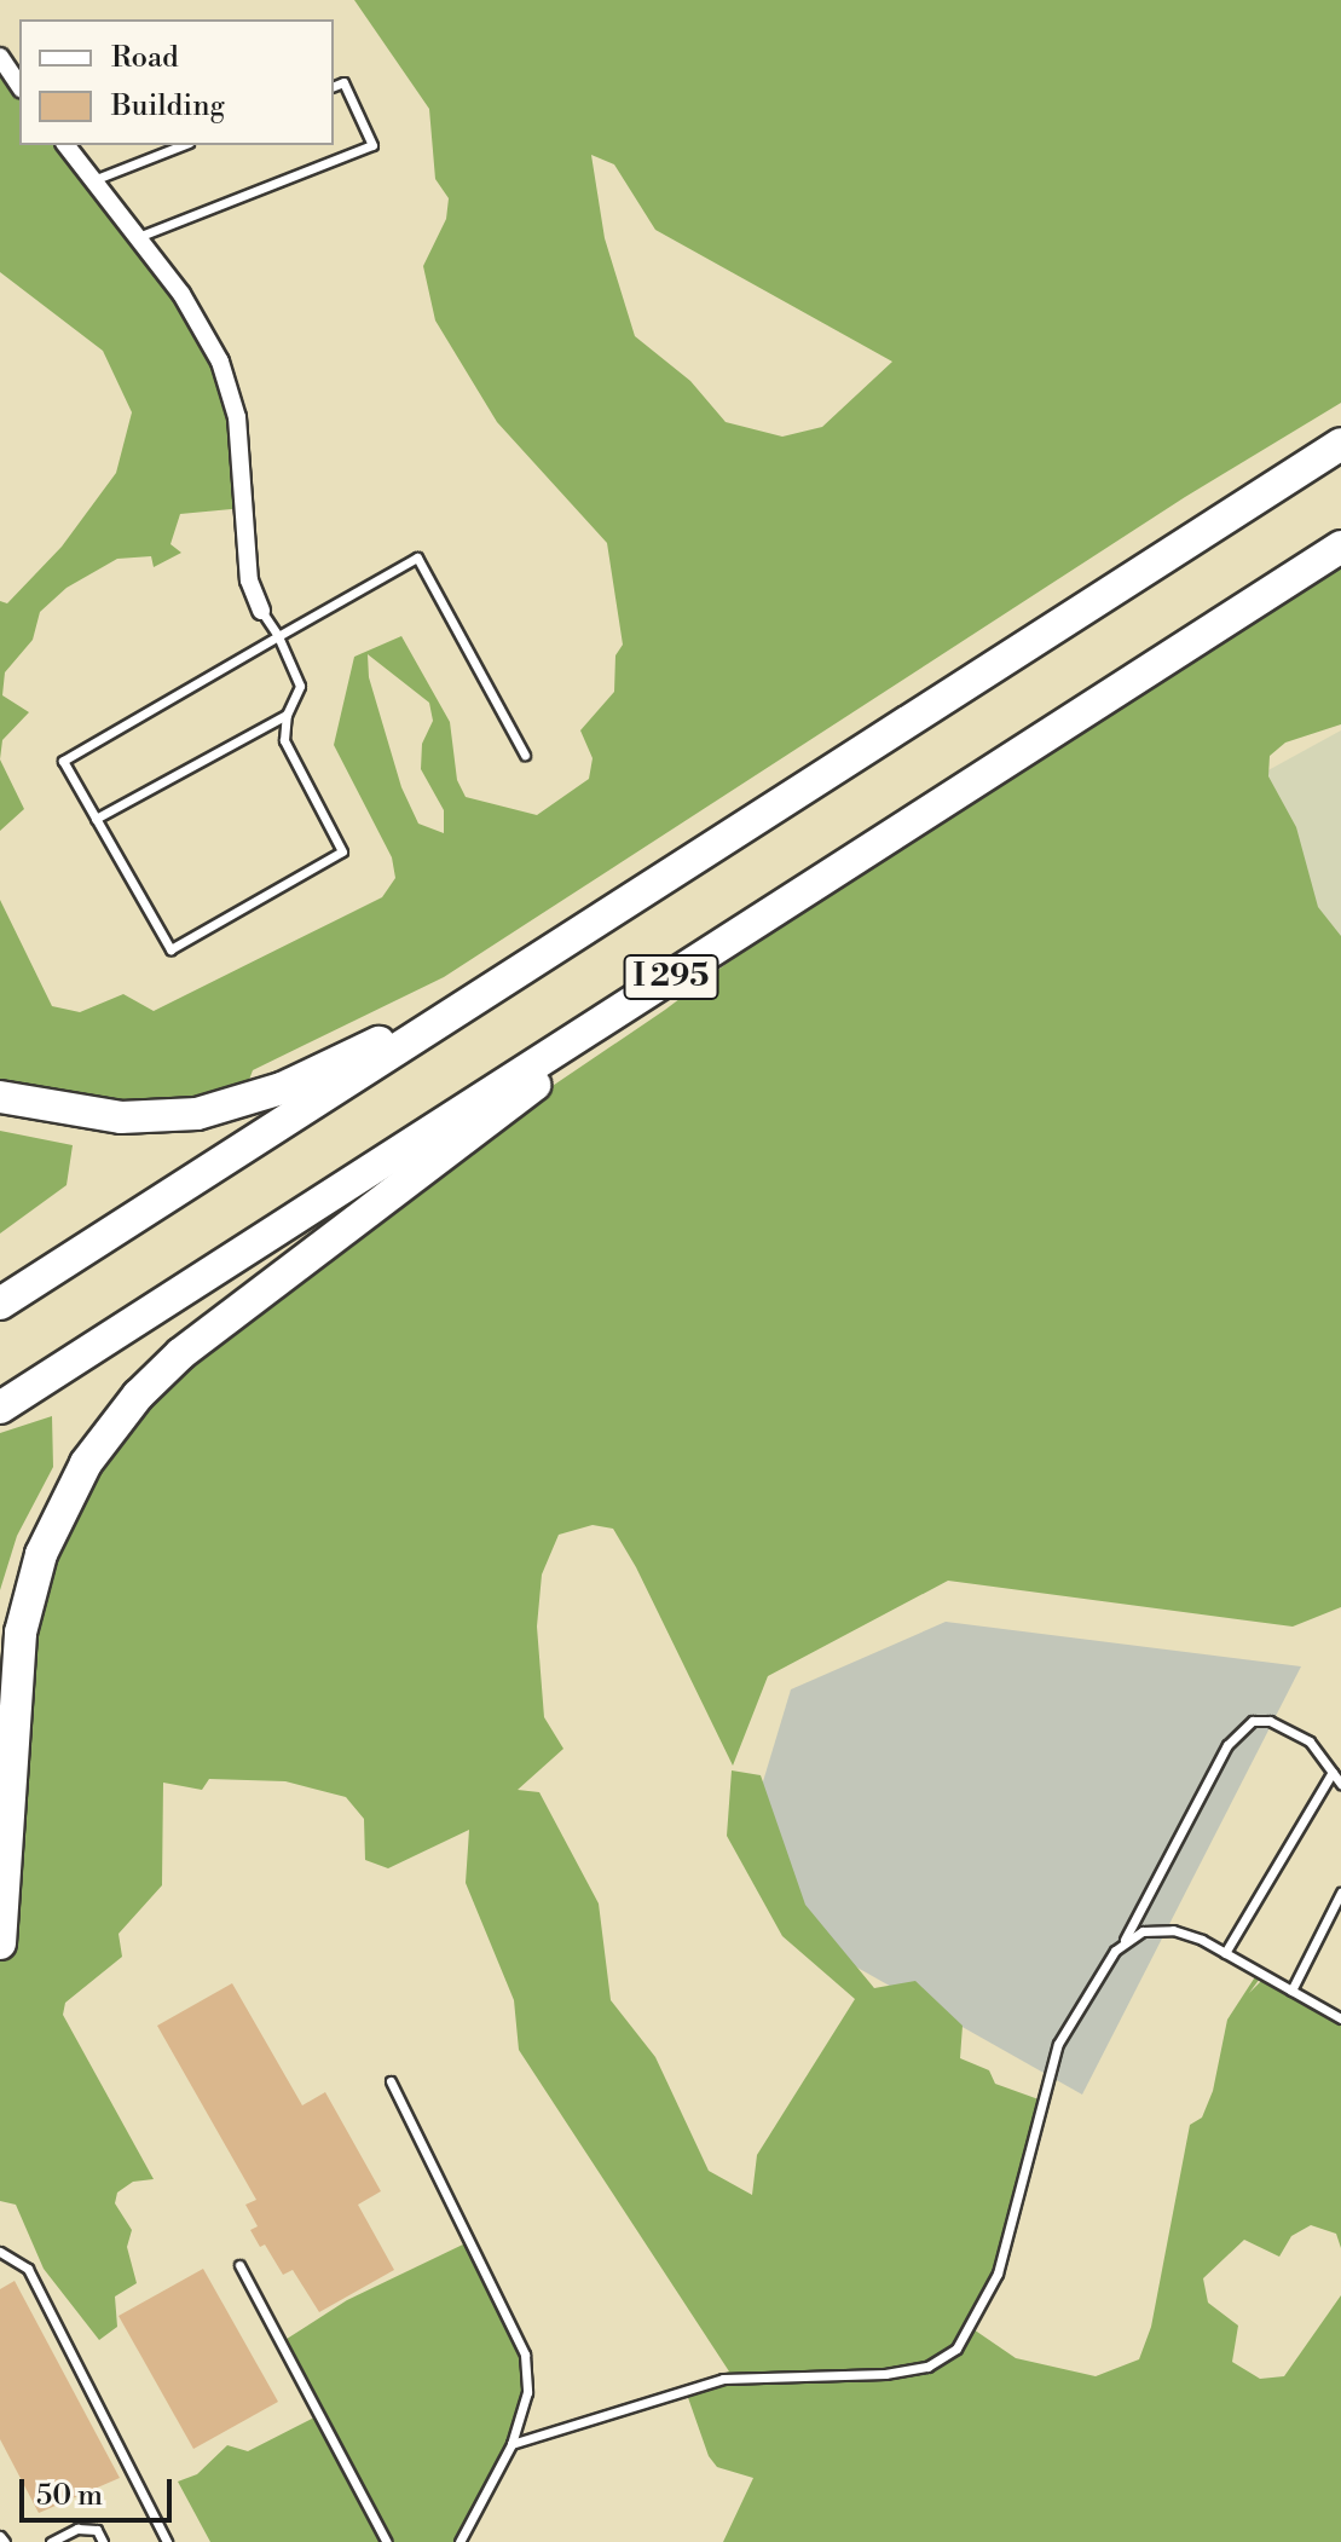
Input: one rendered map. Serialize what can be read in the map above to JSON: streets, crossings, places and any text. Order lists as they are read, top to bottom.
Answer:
{
  "streets": {
    "highway": ["I 295"]
  },
  "legend": ["Road", "Building"],
  "scale_bar": "50 m"
}
